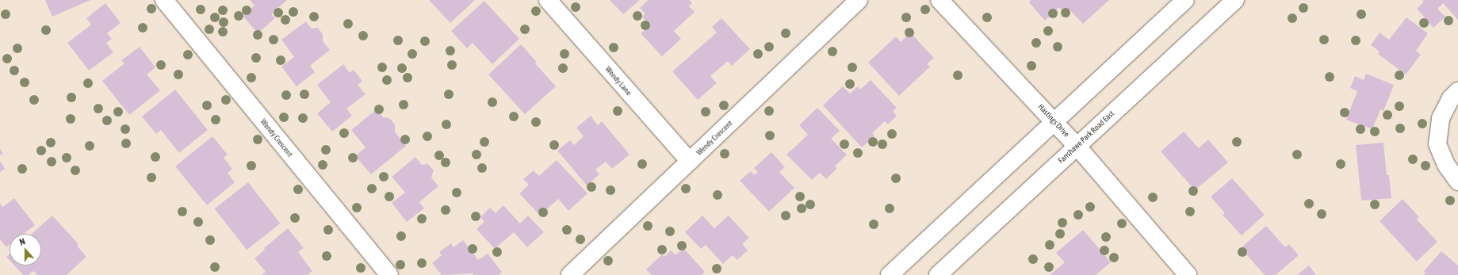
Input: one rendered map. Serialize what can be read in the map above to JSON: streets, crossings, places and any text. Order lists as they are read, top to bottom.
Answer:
{
  "streets": {
    "street": [
      "Wendy Lane",
      "Hastings Drive",
      "Fanshawe Park Road East",
      "Wendy Crescent"
    ]
  },
  "crossings": [
    ["Wendy Lane", "Wendy Crescent"],
    ["Hastings Drive", "Fanshawe Park Road East"]
  ],
  "north": "top"
}
